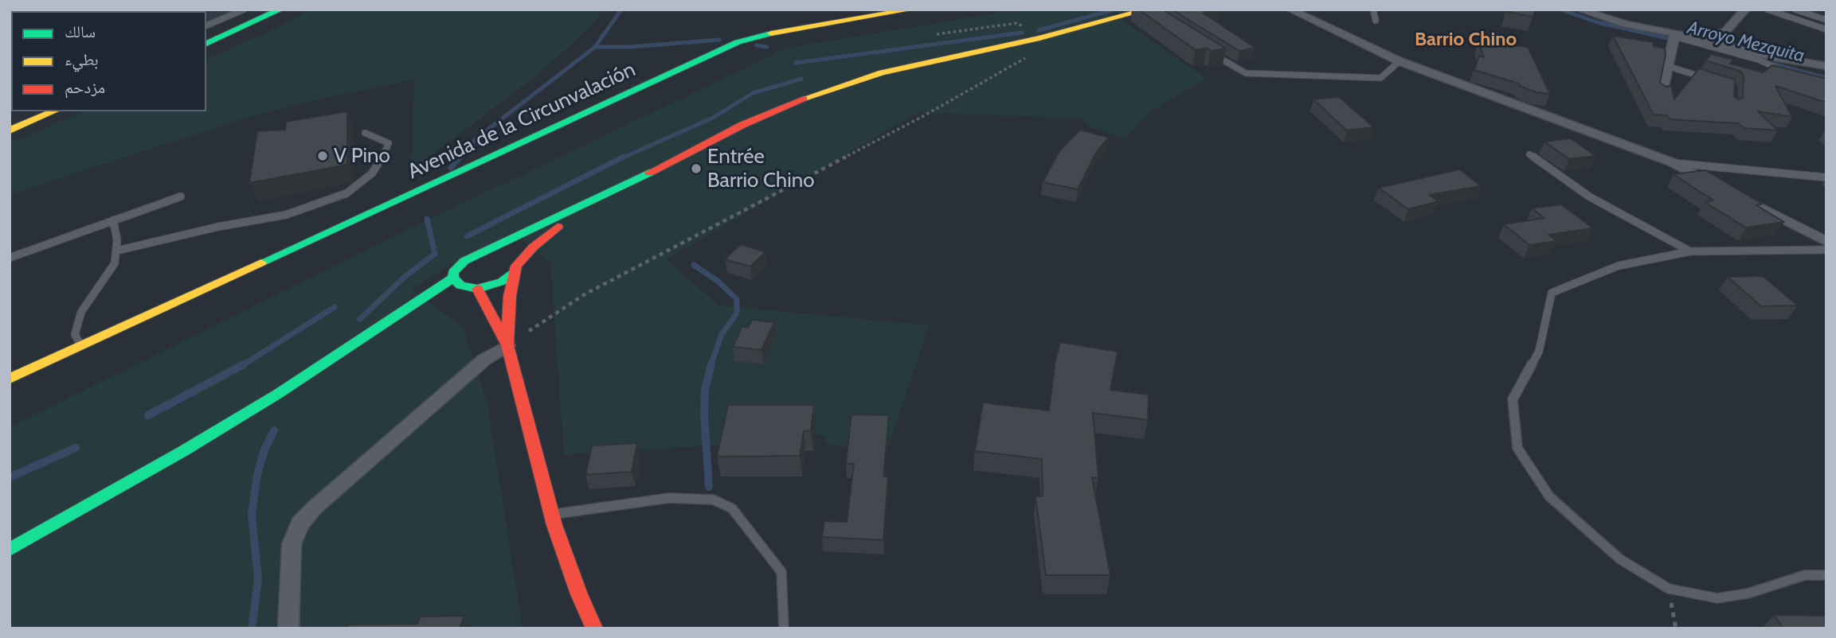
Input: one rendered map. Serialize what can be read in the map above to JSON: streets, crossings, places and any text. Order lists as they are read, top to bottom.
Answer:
{
  "streets": {
    "street": ["Avenida de la Circunvalación"]
  },
  "districts": ["Barrio Chino"],
  "water": ["Arroyo Mezquita"],
  "places": ["V Pino", "Entrée Barrio Chino"],
  "legend": ["سالك", "بطيء", "مزدحم"]
}
